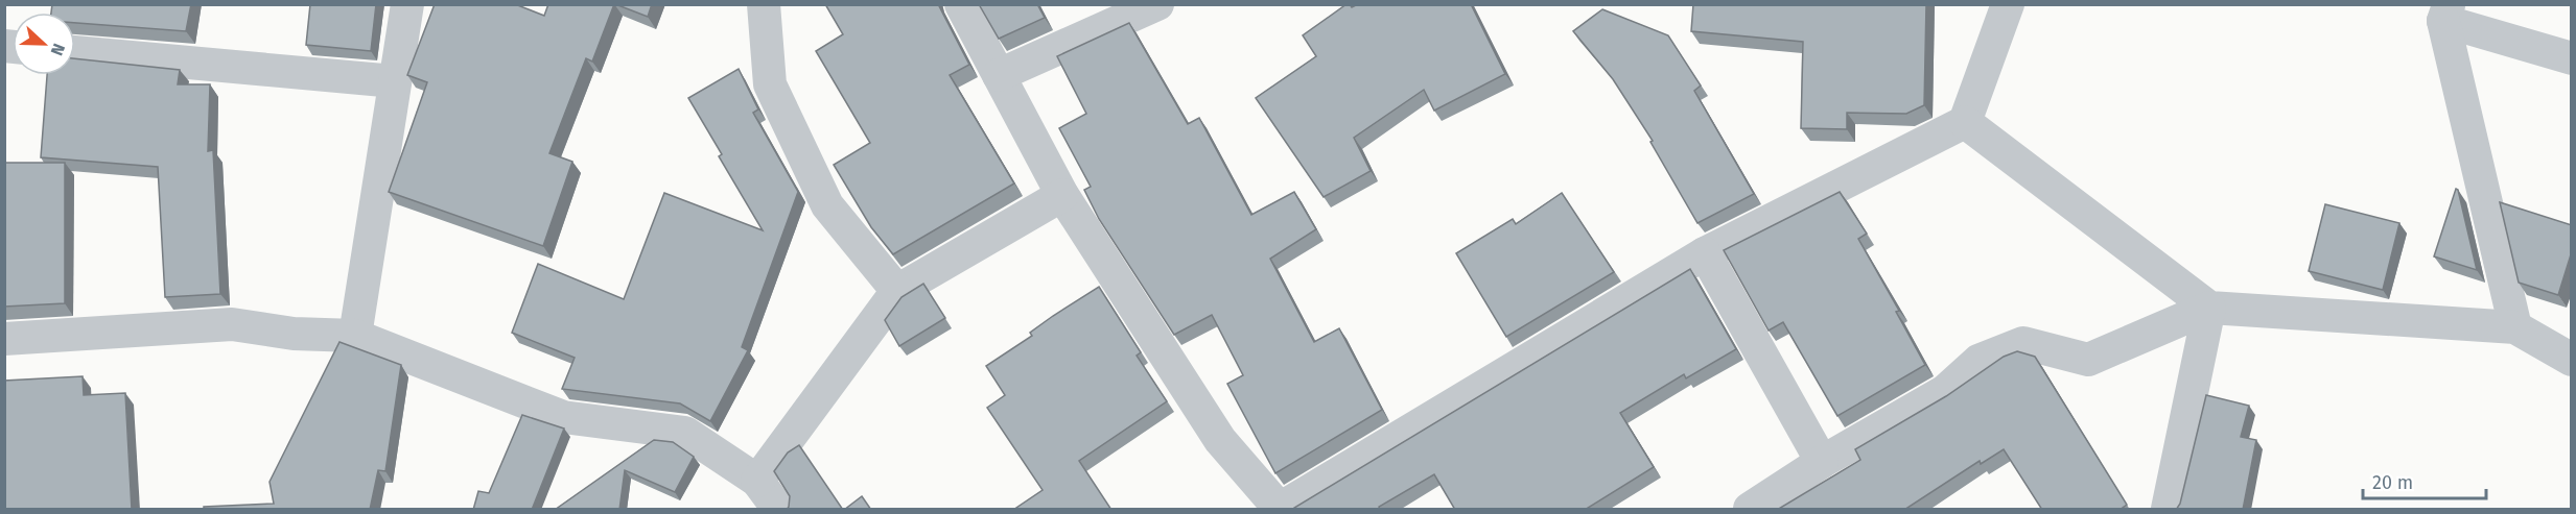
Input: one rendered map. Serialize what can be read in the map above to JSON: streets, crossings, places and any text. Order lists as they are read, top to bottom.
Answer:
{
  "scale_bar": "20 m",
  "north": "right"
}
